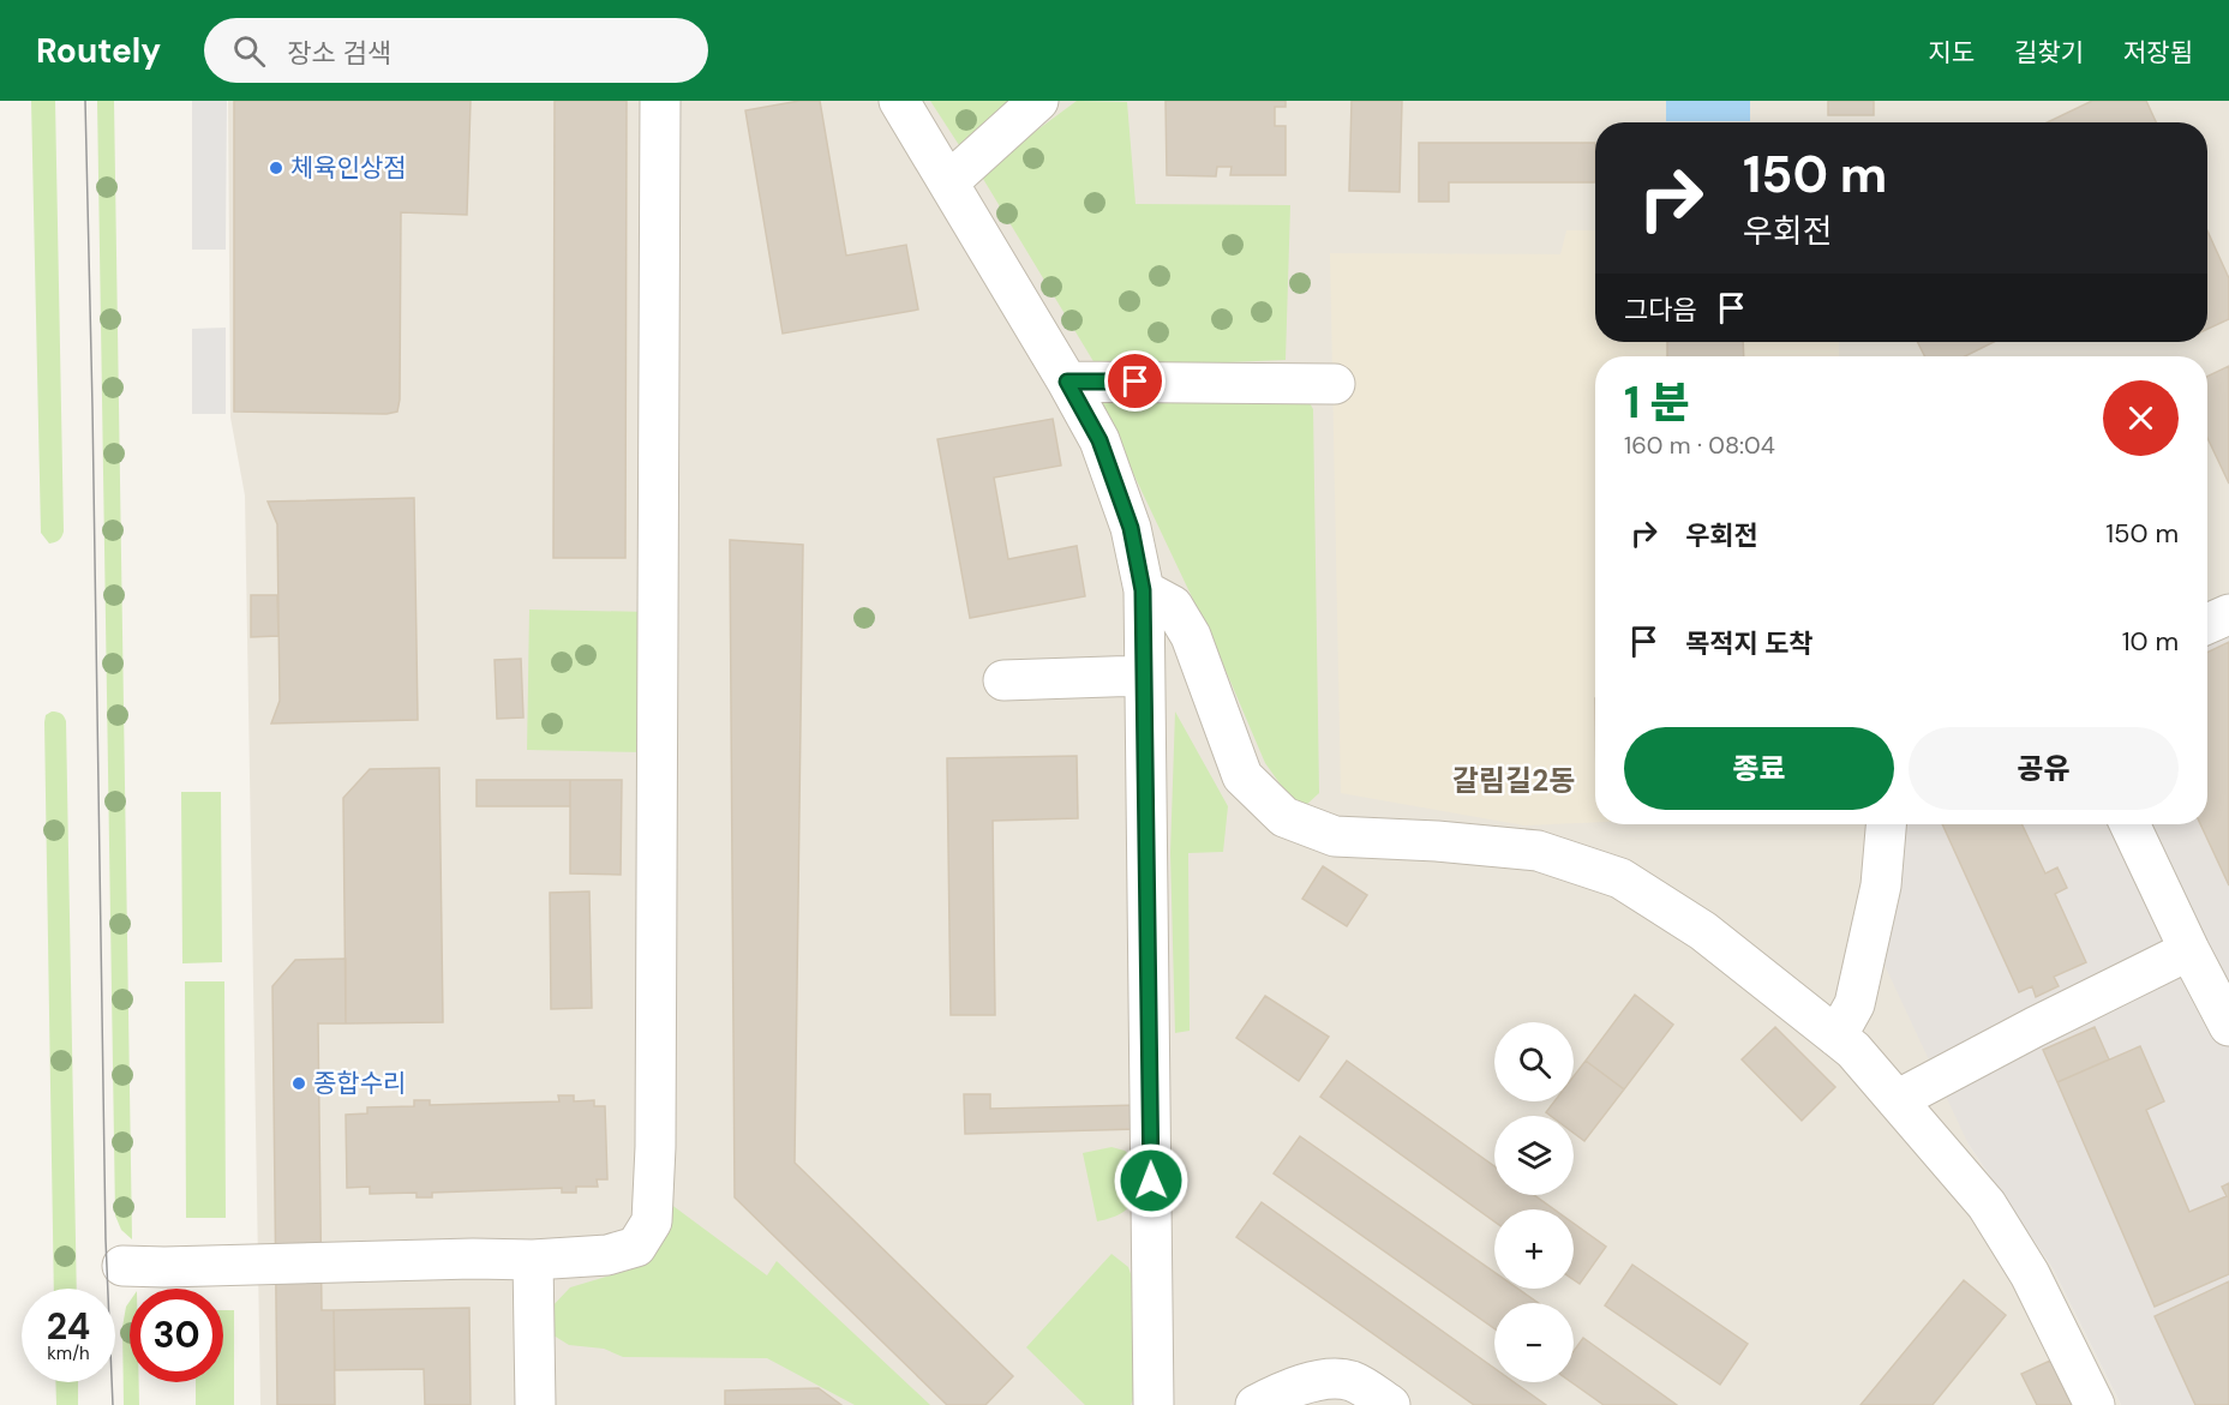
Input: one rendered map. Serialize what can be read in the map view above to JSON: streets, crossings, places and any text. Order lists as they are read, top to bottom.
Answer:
{
  "districts": ["갈림길2동"],
  "places": ["체육인상점", "종합수리"],
  "page": {
    "header": "Routely",
    "search": "장소 검색",
    "nav": ["지도", "길찾기", "저장됨"],
    "turn": ["150 m", "우회전"],
    "then": "그다음",
    "heading": ["1 분", "160 m · 08:04"],
    "list": [
      {
        "name": "우회전",
        "value": "150 m"
      },
      {
        "name": "목적지 도착",
        "value": "10 m"
      }
    ],
    "buttons": ["종료", "공유"],
    "map_buttons": ["+", "−"],
    "speed": "24 km/h",
    "limit": "30"
  }
}
